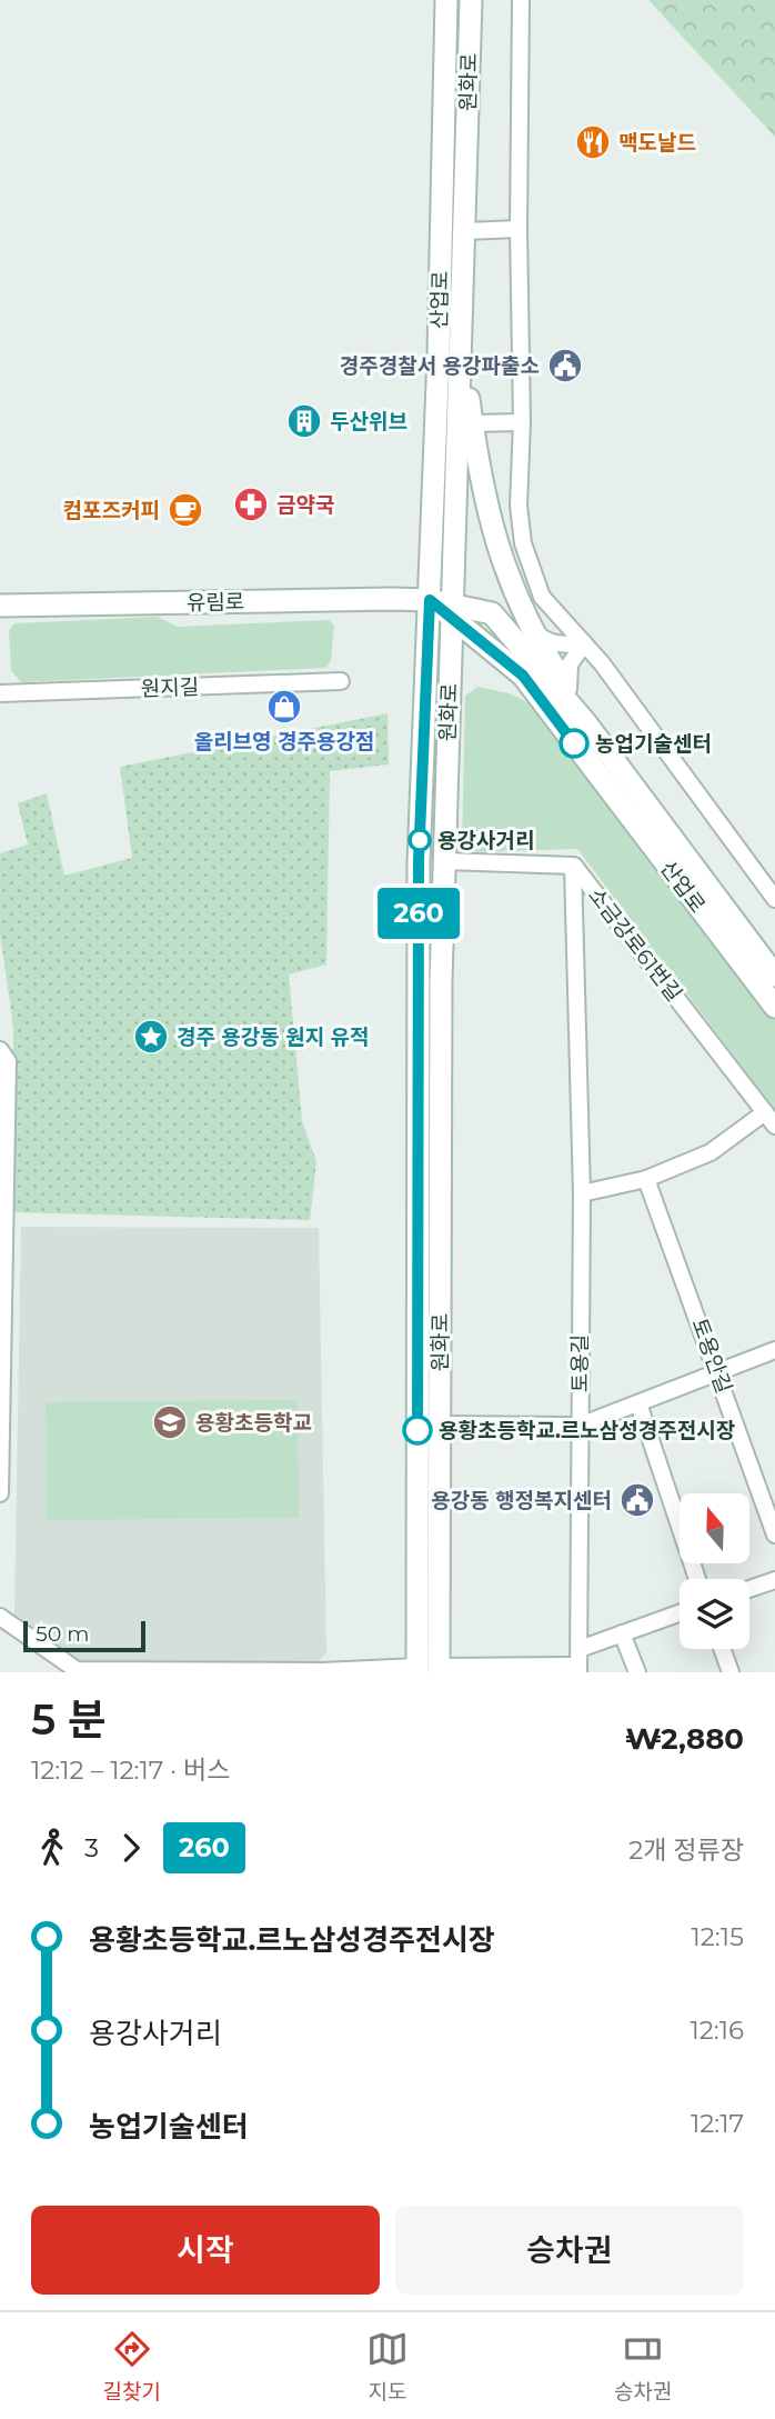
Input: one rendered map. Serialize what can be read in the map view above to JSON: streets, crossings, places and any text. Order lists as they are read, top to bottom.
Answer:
{
  "streets": {
    "street": [
      "원화로",
      "산업로",
      "유림로",
      "원지길",
      "소금강로61번길",
      "토용안길",
      "토용길"
    ]
  },
  "crossings": [
    ["원화로", "산업로"],
    ["원화로", "유림로"],
    ["원화로", "소금강로61번길"],
    ["산업로", "유림로"],
    ["소금강로61번길", "토용길"]
  ],
  "places": {
    "restaurant": ["맥도날드"],
    "public building": ["경주경찰서 용강파출소", "용강동 행정복지센터"],
    "building": ["두산위브"],
    "pharmacy": ["금약국"],
    "cafe": ["컴포즈커피"],
    "shop": ["올리브영 경주용강점"],
    "other": ["농업기술센터", "용강사거리", "용황초등학교.르노삼성경주전시장"],
    "place": ["경주 용강동 원지 유적"],
    "school or university": ["용황초등학교"]
  },
  "lines": ["bus line 260"],
  "scale_bar": "50 m",
  "north": "top",
  "page": {
    "on_map": "260",
    "scale": "50 m",
    "heading": ["5 분", "12:12 – 12:17 · 버스", "₩2,880"],
    "legs": ["3", "260", "2개 정류장"],
    "list": [
      {
        "name": "용황초등학교.르노삼성경주전시장",
        "value": "12:15"
      },
      {
        "name": "용강사거리",
        "value": "12:16"
      },
      {
        "name": "농업기술센터",
        "value": "12:17"
      }
    ],
    "buttons": ["시작", "승차권"],
    "tabs": ["길찾기", "지도", "승차권"]
  }
}
